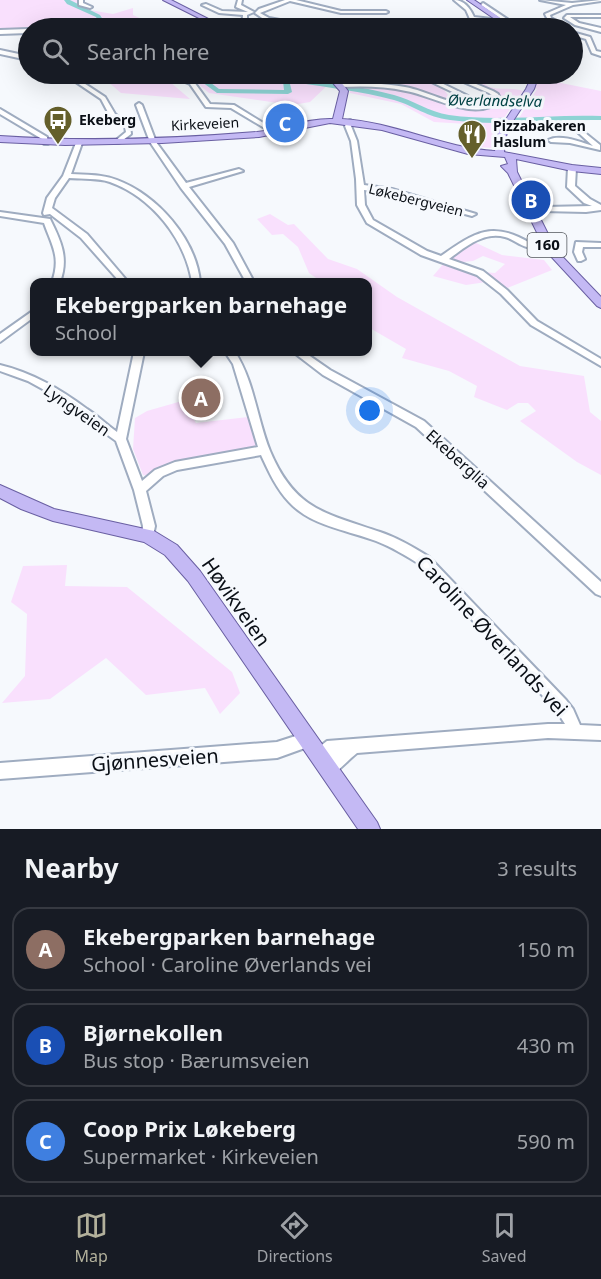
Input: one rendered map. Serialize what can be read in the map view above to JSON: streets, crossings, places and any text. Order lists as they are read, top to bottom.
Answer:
{
  "streets": {
    "main road": ["Kirkeveien", "160", "Høvikveien"],
    "street": [
      "Løkebergveien",
      "Lyngveien",
      "Ekeberglia",
      "Caroline Øverlands vei",
      "Gjønnesveien"
    ]
  },
  "crossings": [
    ["Kirkeveien", "Løkebergveien"],
    ["Kirkeveien", "160"],
    ["Høvikveien", "Gjønnesveien"]
  ],
  "water": ["Øverlandselva"],
  "places": {
    "bus stop": ["Ekeberg"],
    "restaurant": ["Pizzabakeren Haslum"]
  },
  "page": {
    "search": "Search here",
    "pins": ["C", "B", "A"],
    "popup": ["Ekebergparken barnehage", "School"],
    "heading": ["Nearby", "3 results"],
    "list": [
      {
        "mark": "A",
        "name": "Ekebergparken barnehage",
        "note": "School · Caroline Øverlands vei",
        "value": "150 m"
      },
      {
        "mark": "B",
        "name": "Bjørnekollen",
        "note": "Bus stop · Bærumsveien",
        "value": "430 m"
      },
      {
        "mark": "C",
        "name": "Coop Prix Løkeberg",
        "note": "Supermarket · Kirkeveien",
        "value": "590 m"
      }
    ],
    "nav": ["Map", "Directions", "Saved"]
  }
}
